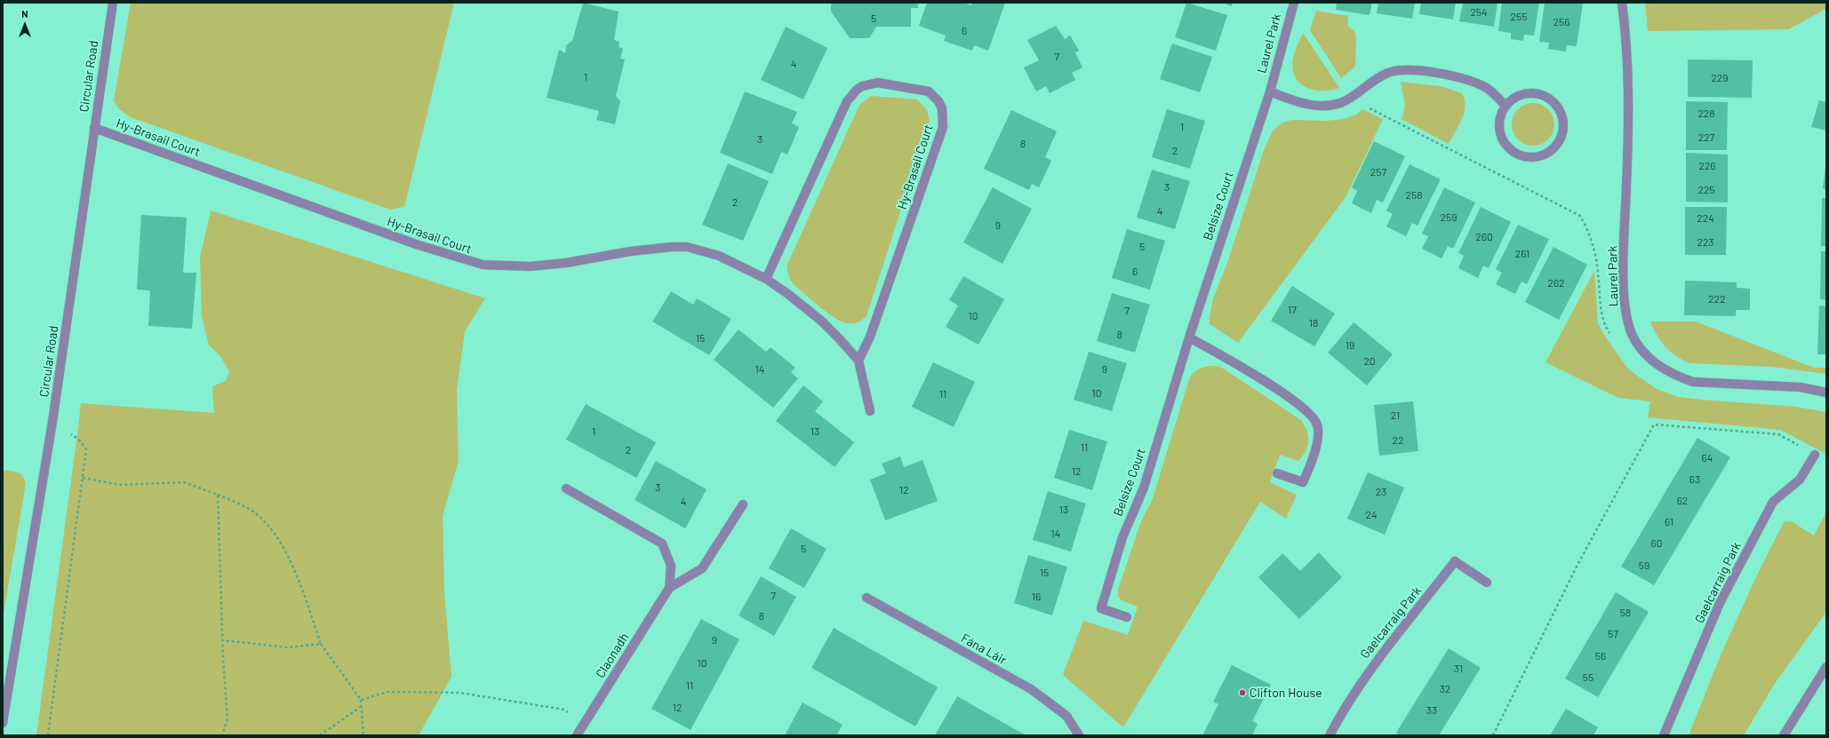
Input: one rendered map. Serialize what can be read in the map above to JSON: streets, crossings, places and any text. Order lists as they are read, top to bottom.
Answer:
{
  "streets": {
    "street": [
      "Laurel Park",
      "Circular Road",
      "Hy-Brasail Court",
      "Belsize Court",
      "Gaelcarraig Park",
      "Fána Láir",
      "Claonadh"
    ]
  },
  "crossings": [
    ["Laurel Park", "Belsize Court"],
    ["Circular Road", "Hy-Brasail Court"]
  ],
  "places": ["Clifton House"],
  "house_numbers": [
    "254",
    "255",
    "5",
    "256",
    "6",
    "7",
    "4",
    "1",
    "229",
    "228",
    "1",
    "227",
    "3",
    "8",
    "2",
    "226",
    "257",
    "3",
    "225",
    "258",
    "2",
    "4",
    "259",
    "224",
    "9",
    "260",
    "223",
    "5",
    "261",
    "6",
    "262",
    "222",
    "17",
    "7",
    "10",
    "18",
    "8",
    "15",
    "19",
    "20",
    "14",
    "9",
    "10",
    "11",
    "21",
    "1",
    "13",
    "22",
    "11",
    "2",
    "64",
    "12",
    "63",
    "3",
    "12",
    "23",
    "62",
    "4",
    "13",
    "24",
    "61",
    "14",
    "60",
    "5",
    "59",
    "15",
    "7",
    "16",
    "58",
    "8",
    "57",
    "9",
    "56",
    "10",
    "31",
    "55",
    "11",
    "32",
    "12",
    "33"
  ],
  "north": "top"
}
